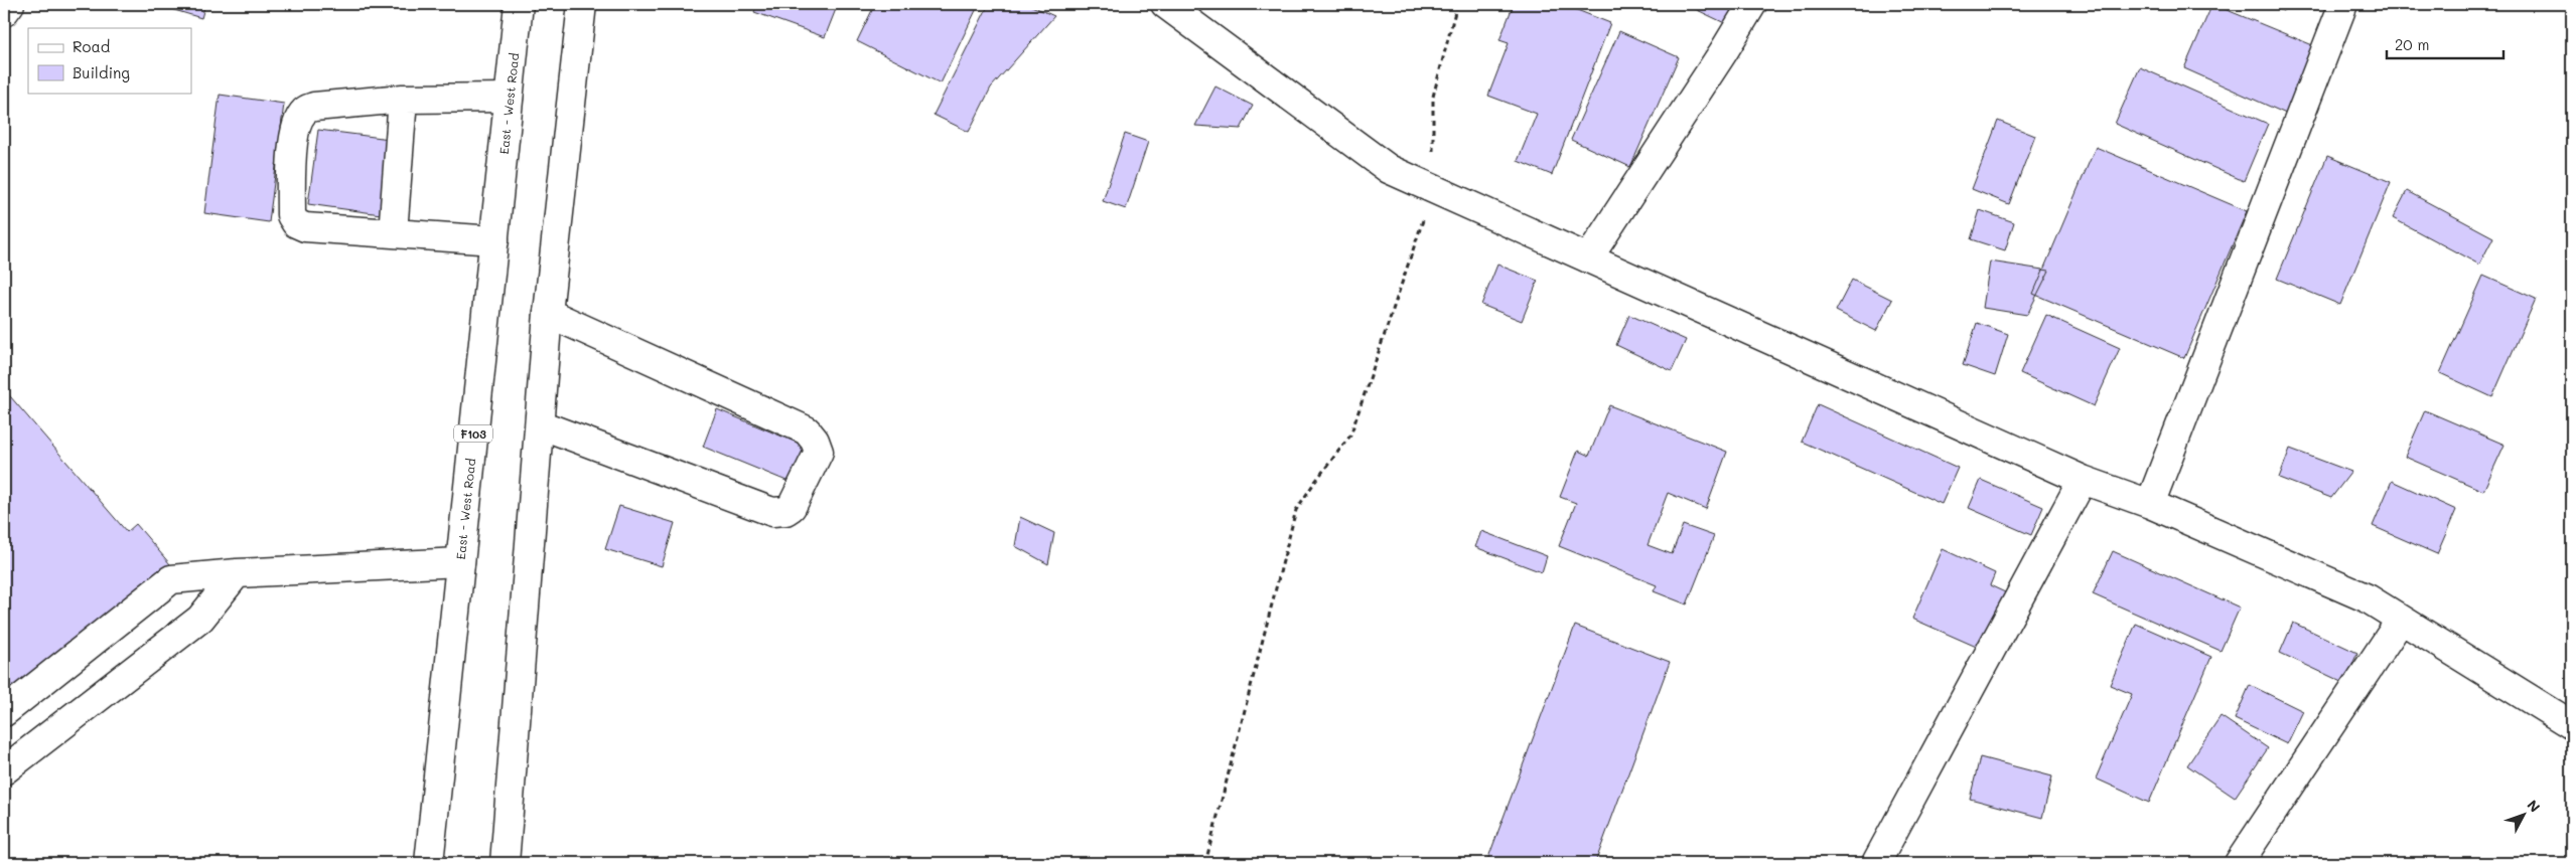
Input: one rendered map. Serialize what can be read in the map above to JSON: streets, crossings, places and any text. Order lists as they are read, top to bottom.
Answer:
{
  "streets": {
    "street": ["East - West Road", "F103"]
  },
  "legend": ["Road", "Building"],
  "scale_bar": "20 m",
  "north": "top right"
}
